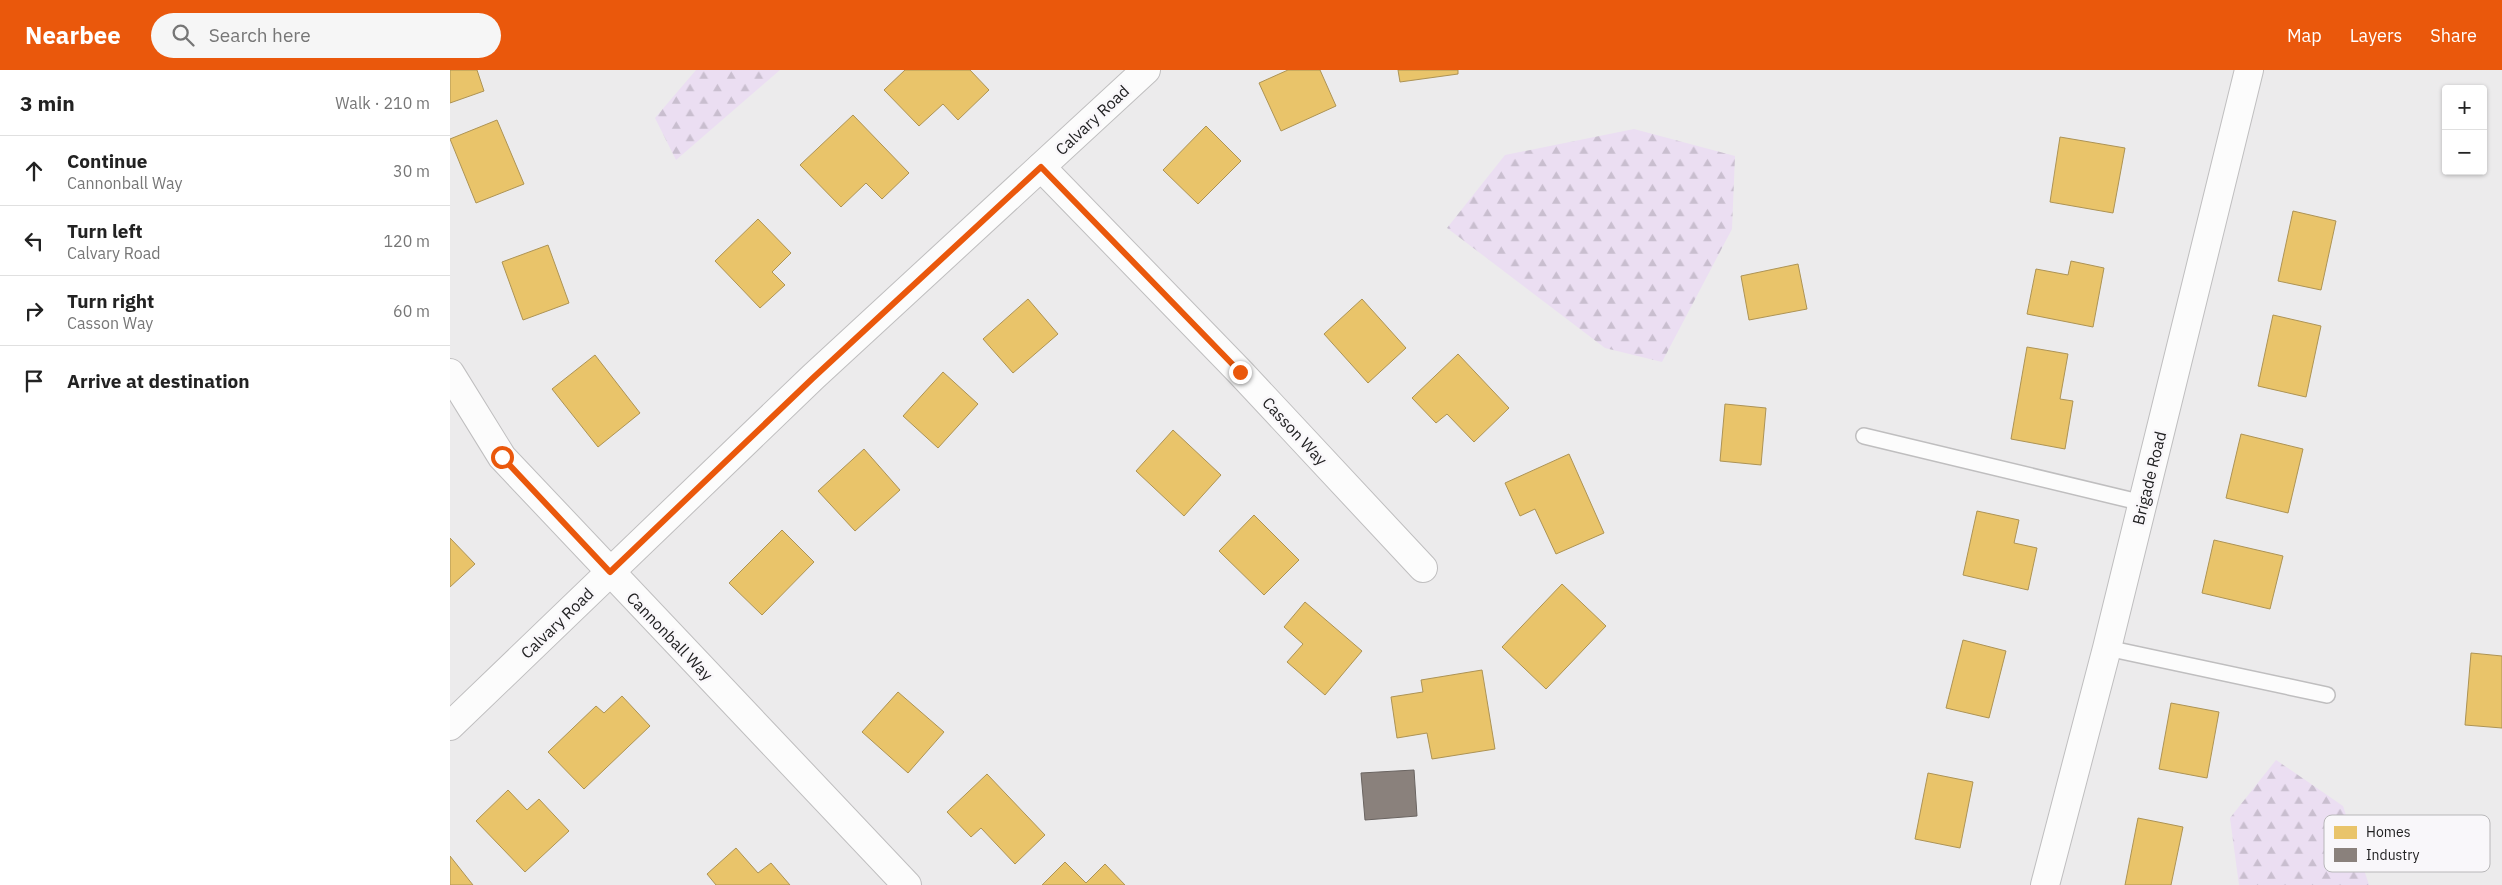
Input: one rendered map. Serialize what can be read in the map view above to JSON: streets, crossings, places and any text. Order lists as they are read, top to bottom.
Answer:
{
  "streets": {
    "street": [
      "Calvary Road",
      "Casson Way",
      "Brigade Road",
      "Cannonball Way"
    ]
  },
  "crossings": [
    ["Calvary Road", "Casson Way"],
    ["Calvary Road", "Cannonball Way"]
  ],
  "legend": ["Homes", "Industry"],
  "page": {
    "header": "Nearbee",
    "search": "Search here",
    "nav": ["Map", "Layers", "Share"],
    "heading": ["3 min", "Walk · 210 m"],
    "map_buttons": ["+", "−"],
    "list": [
      ["Continue", "Cannonball Way", "30 m"],
      ["Turn left", "Calvary Road", "120 m"],
      ["Turn right", "Casson Way", "60 m"],
      "Arrive at destination"
    ]
  }
}
